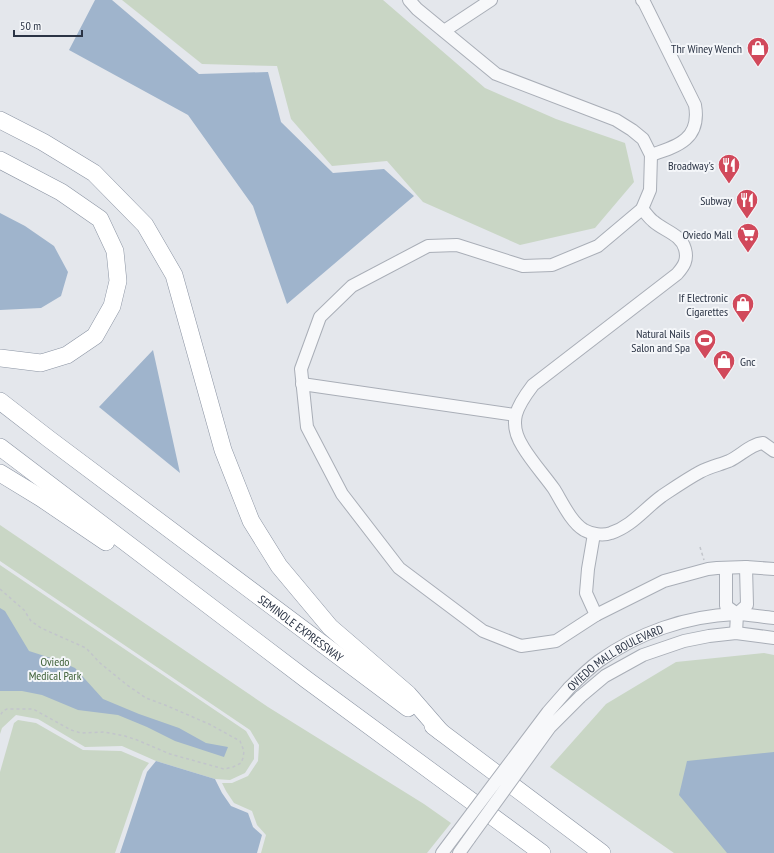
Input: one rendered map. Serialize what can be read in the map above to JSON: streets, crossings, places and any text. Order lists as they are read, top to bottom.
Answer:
{
  "streets": {
    "highway": ["SEMINOLE EXPRESSWAY"],
    "street": ["OVIEDO MALL BOULEVARD"]
  },
  "parks": ["Oviedo Medical Park"],
  "places": {
    "shop": ["Thr Winey Wench", "If Electronic Cigarettes", "Gnc"],
    "restaurant": ["Broadway's", "Subway"],
    "supermarket": ["Oviedo Mall"],
    "sports": ["Natural Nails Salon and Spa"]
  },
  "scale_bar": "50 m"
}
